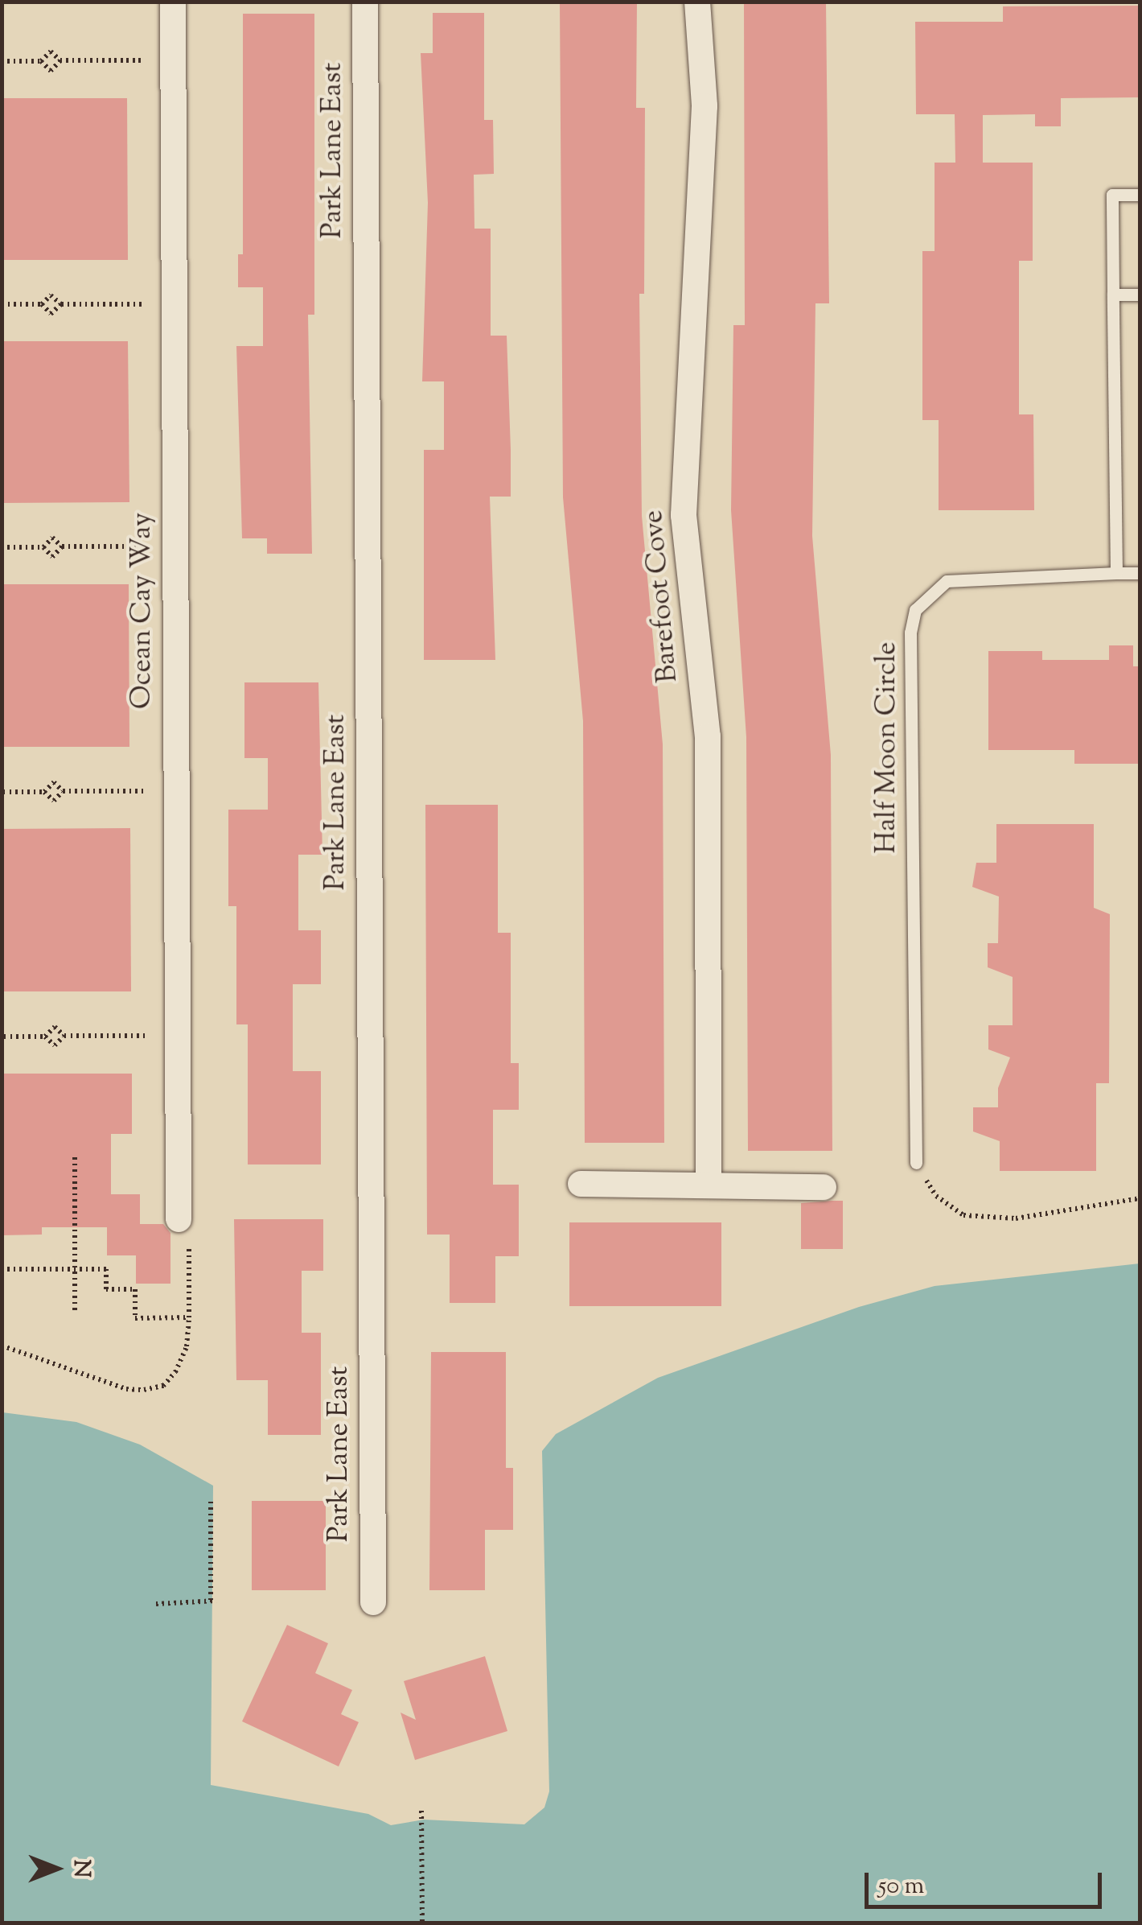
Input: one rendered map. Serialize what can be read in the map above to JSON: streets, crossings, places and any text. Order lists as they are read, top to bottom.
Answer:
{
  "streets": {
    "street": ["Park Lane East", "Barefoot Cove", "Ocean Cay Way"],
    "lane": ["Half Moon Circle"]
  },
  "scale_bar": "50 m",
  "north": "right"
}
